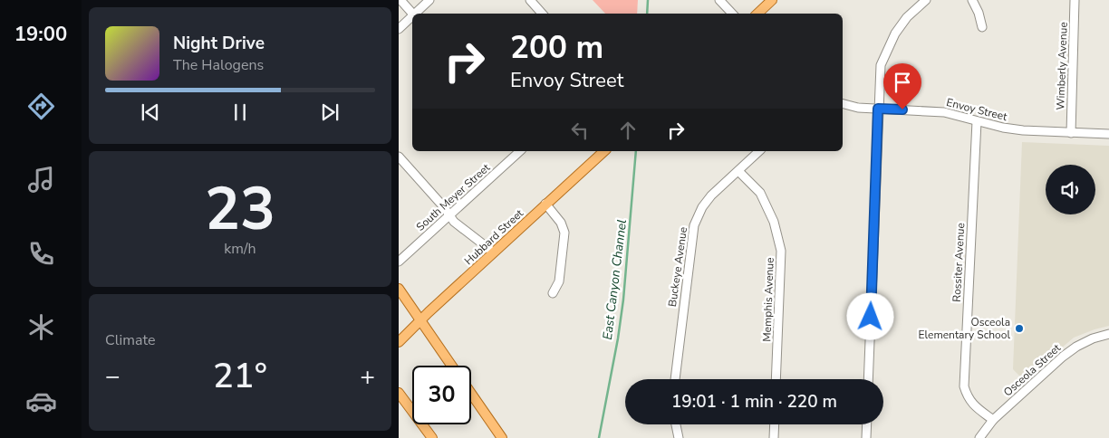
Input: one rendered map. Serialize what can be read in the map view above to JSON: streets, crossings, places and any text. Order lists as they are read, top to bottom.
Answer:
{
  "streets": {
    "main road": ["Hubbard Street"],
    "street": [
      "Wimberly Avenue",
      "Envoy Street",
      "South Meyer Street",
      "Rossiter Avenue",
      "Buckeye Avenue",
      "Memphis Avenue",
      "Osceola Street"
    ]
  },
  "crossings": [
    ["Wimberly Avenue", "Envoy Street"],
    ["Envoy Street", "Rossiter Avenue"],
    ["Rossiter Avenue", "Osceola Street"],
    ["Buckeye Avenue", "Memphis Avenue"]
  ],
  "water": ["East Canyon Channel"],
  "places": ["Osceola Elementary School"],
  "page": {
    "tabs": "19:00",
    "turn": ["200 m", "Envoy Street"],
    "song": ["Night Drive", "The Halogens"],
    "tile": [
      ["23", "km/h"],
      "Climate"
    ],
    "heat": ["−", "21°", "+"],
    "limit": "30",
    "trip": "19:01 · 1 min · 220 m"
  }
}
